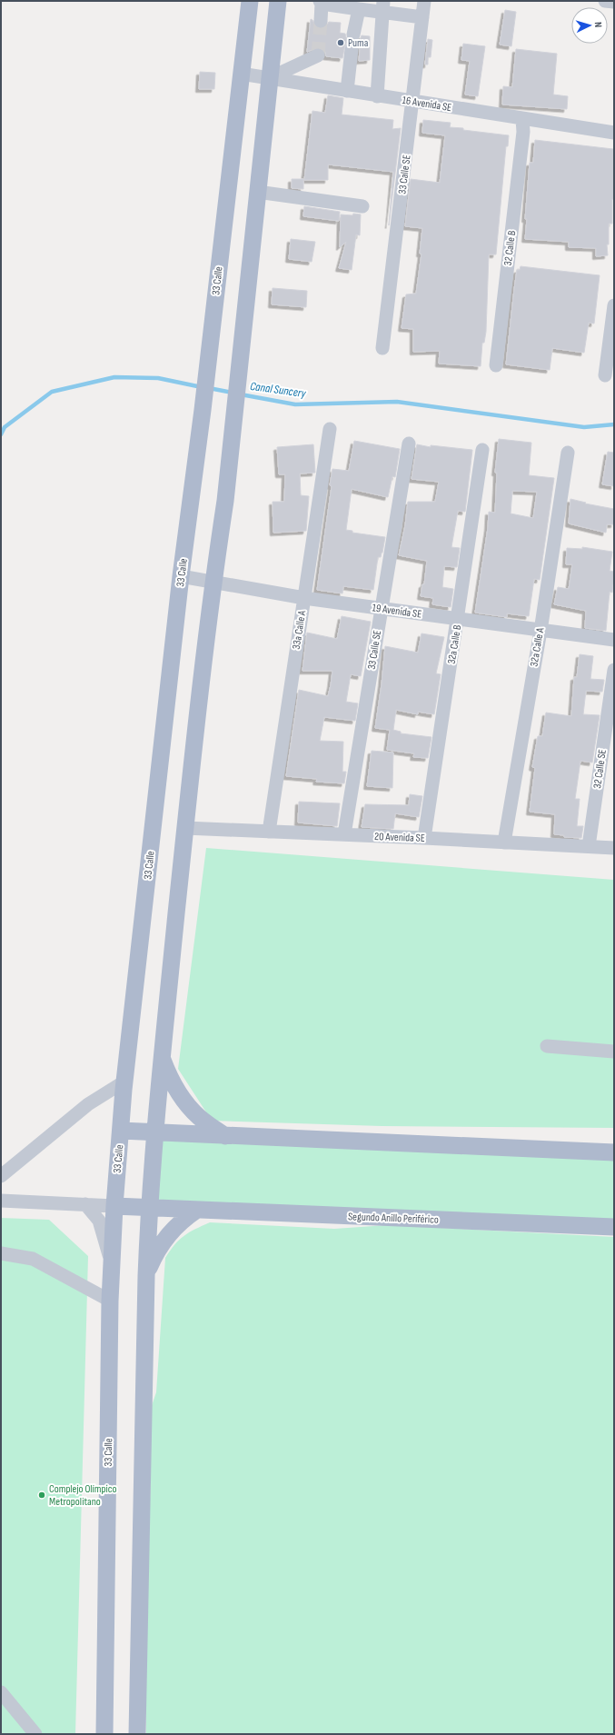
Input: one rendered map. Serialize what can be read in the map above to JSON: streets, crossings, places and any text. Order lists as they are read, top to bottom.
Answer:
{
  "streets": {
    "main road": ["33 Calle", "Segundo Anillo Periférico"],
    "street": [
      "16 Avenida SE",
      "33 Calle SE",
      "32 Calle B",
      "19 Avenida SE",
      "33a Calle A",
      "32a Calle B",
      "32a Calle A",
      "32 Calle SE",
      "20 Avenida SE"
    ]
  },
  "crossings": [
    ["16 Avenida SE", "33 Calle SE"],
    ["16 Avenida SE", "32 Calle B"],
    ["16 Avenida SE", "33 Calle"],
    ["33 Calle SE", "19 Avenida SE"],
    ["33 Calle SE", "20 Avenida SE"],
    ["33 Calle", "19 Avenida SE"],
    ["33 Calle", "Segundo Anillo Periférico"],
    ["19 Avenida SE", "33a Calle A"],
    ["19 Avenida SE", "32a Calle B"],
    ["19 Avenida SE", "32a Calle A"],
    ["33a Calle A", "20 Avenida SE"],
    ["32a Calle B", "20 Avenida SE"],
    ["32a Calle A", "20 Avenida SE"],
    ["32 Calle SE", "20 Avenida SE"]
  ],
  "water": ["Canal Suncery"],
  "places": ["Puma", "Complejo Olímpico Metropolitano"],
  "north": "right"
}
